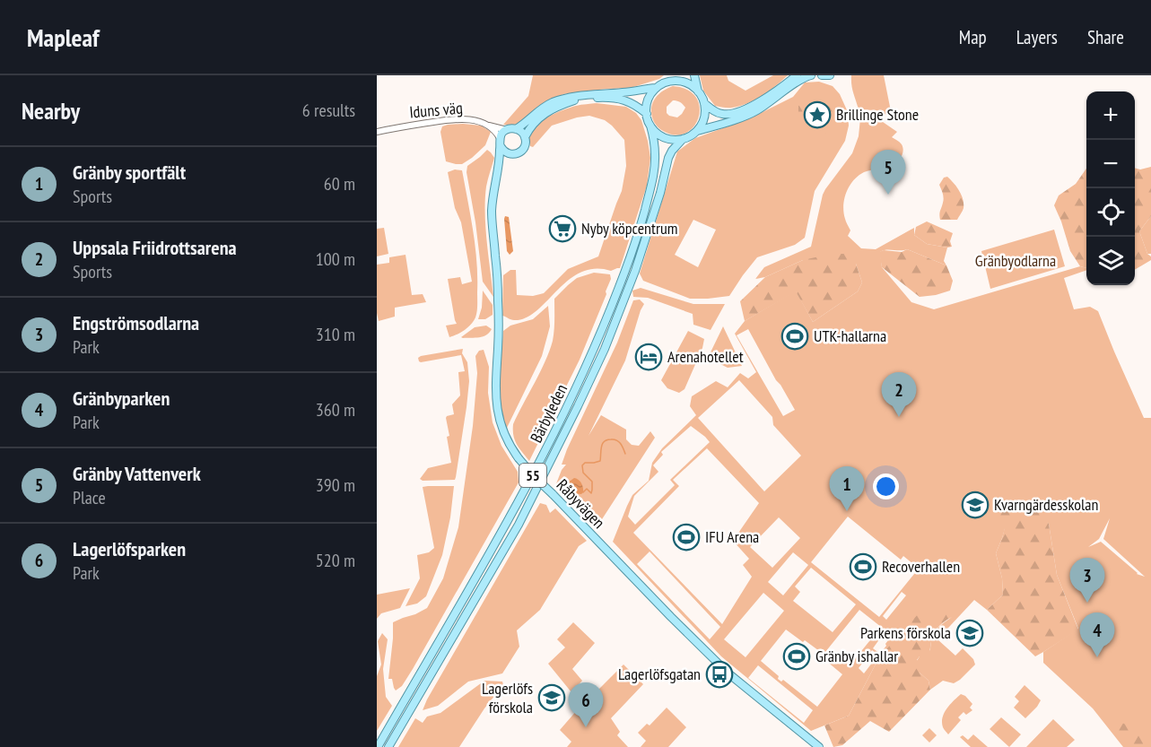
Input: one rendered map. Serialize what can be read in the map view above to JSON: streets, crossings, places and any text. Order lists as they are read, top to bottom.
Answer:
{
  "streets": {
    "main road": ["Bärbyleden", "55", "Råbyvägen"],
    "street": ["Iduns väg"]
  },
  "crossings": [
    ["Iduns väg", "Råbyvägen"]
  ],
  "parks": ["Gränbyodlarna"],
  "places": {
    "place": ["Brillinge Stone"],
    "supermarket": ["Nyby köpcentrum"],
    "sports": [
      "UTK-hallarna",
      "IFU Arena",
      "Recoverhallen",
      "Gränby ishallar"
    ],
    "hotel": ["Arenahotellet"],
    "school or university": ["Kvarngärdesskolan", "Parkens förskola", "Lagerlöfs förskola"],
    "bus stop": ["Lagerlöfsgatan"]
  },
  "page": {
    "header": "Mapleaf",
    "nav": ["Map", "Layers", "Share"],
    "heading": ["Nearby", "6 results"],
    "map_buttons": ["+", "−"],
    "list": [
      {
        "mark": "1",
        "name": "Gränby sportfält",
        "note": "Sports",
        "value": "60 m"
      },
      {
        "mark": "2",
        "name": "Uppsala Friidrottsarena",
        "note": "Sports",
        "value": "100 m"
      },
      {
        "mark": "3",
        "name": "Engströmsodlarna",
        "note": "Park",
        "value": "310 m"
      },
      {
        "mark": "4",
        "name": "Gränbyparken",
        "note": "Park",
        "value": "360 m"
      },
      {
        "mark": "5",
        "name": "Gränby Vattenverk",
        "note": "Place",
        "value": "390 m"
      },
      {
        "mark": "6",
        "name": "Lagerlöfsparken",
        "note": "Park",
        "value": "520 m"
      }
    ],
    "pins": [
      "5",
      "2",
      "1",
      "3",
      "4",
      "6"
    ]
  }
}
